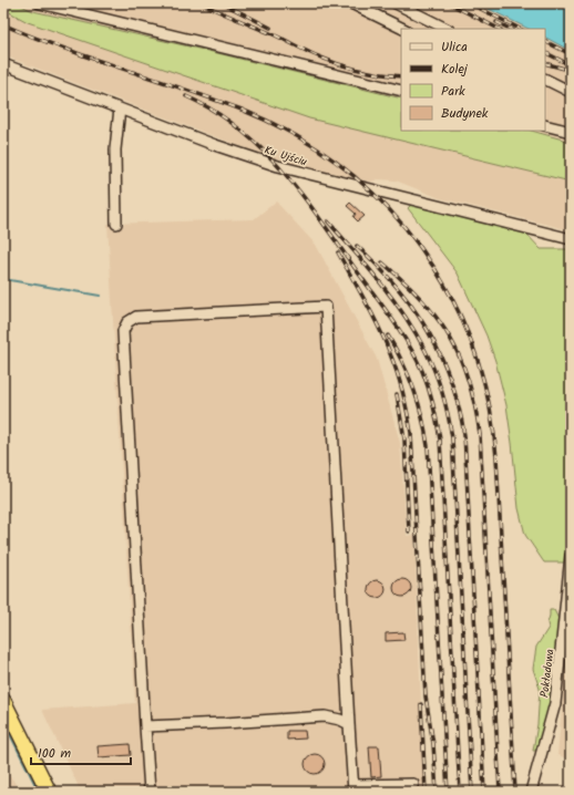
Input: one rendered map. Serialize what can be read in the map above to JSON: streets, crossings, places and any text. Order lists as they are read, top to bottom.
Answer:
{
  "streets": {
    "street": ["Ku Ujściu", "Pokładowa"]
  },
  "legend": [
    "Ulica",
    "Kolej",
    "Park",
    "Budynek"
  ],
  "scale_bar": "100 m"
}
